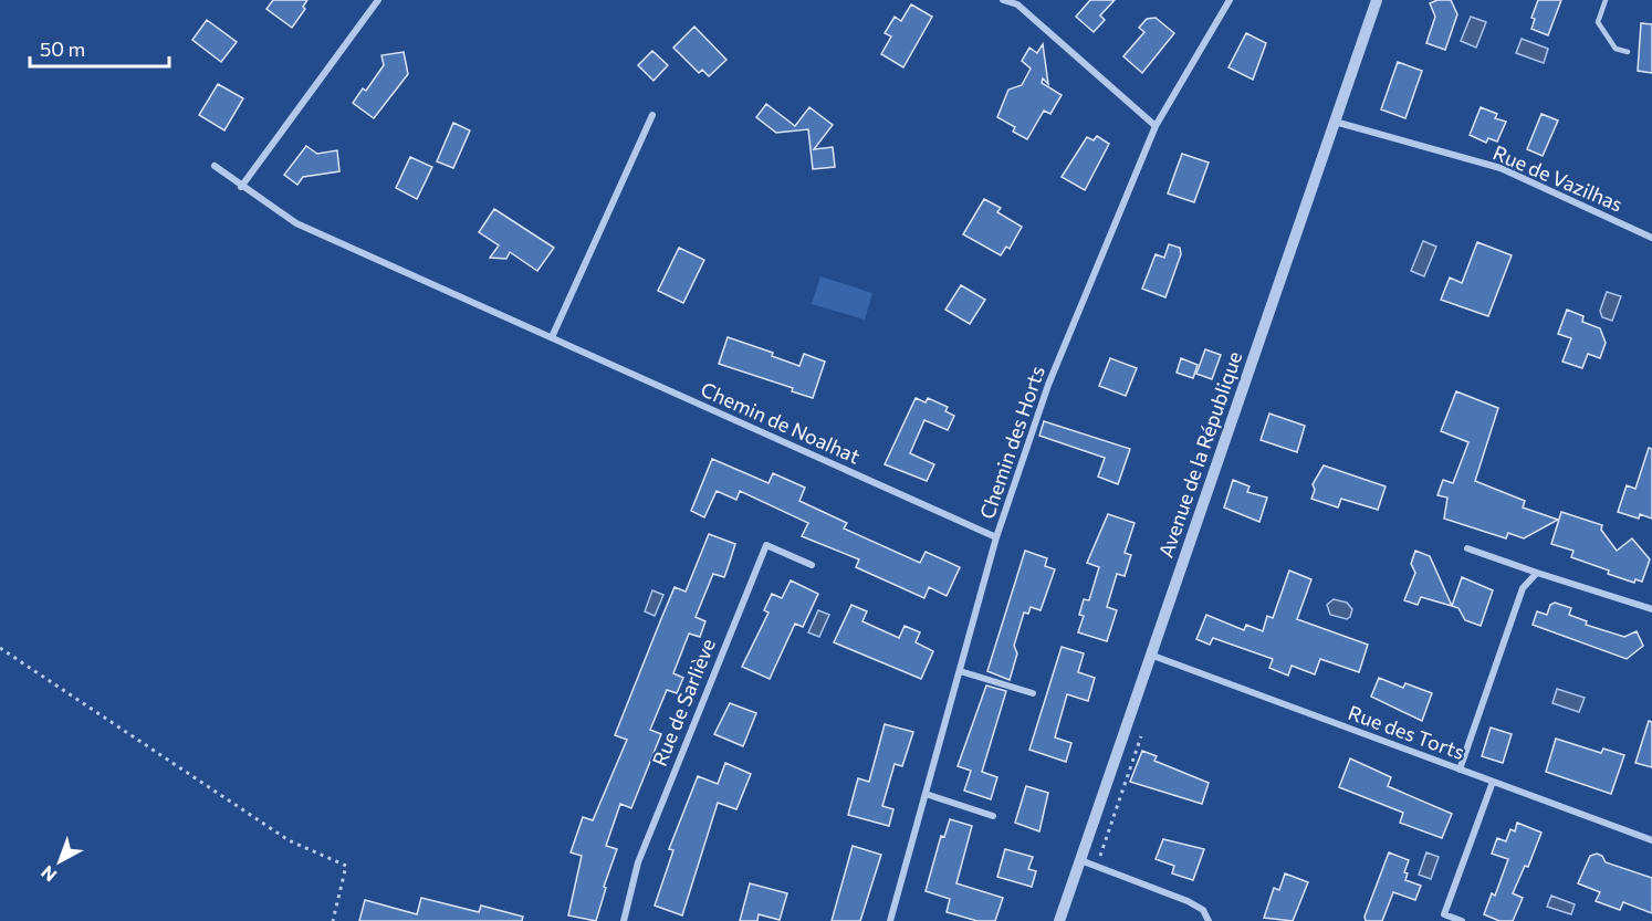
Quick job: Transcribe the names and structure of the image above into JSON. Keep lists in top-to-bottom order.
{
  "streets": {
    "street": [
      "Rue de Vazilhas",
      "Chemin de Noalhat",
      "Chemin des Horts",
      "Avenue de la République",
      "Rue de Sarliève",
      "Rue des Torts"
    ]
  },
  "crossings": [
    ["Rue de Vazilhas", "Avenue de la République"],
    ["Chemin de Noalhat", "Chemin des Horts"],
    ["Avenue de la République", "Rue des Torts"]
  ],
  "scale_bar": "50 m",
  "north": "bottom left"
}
